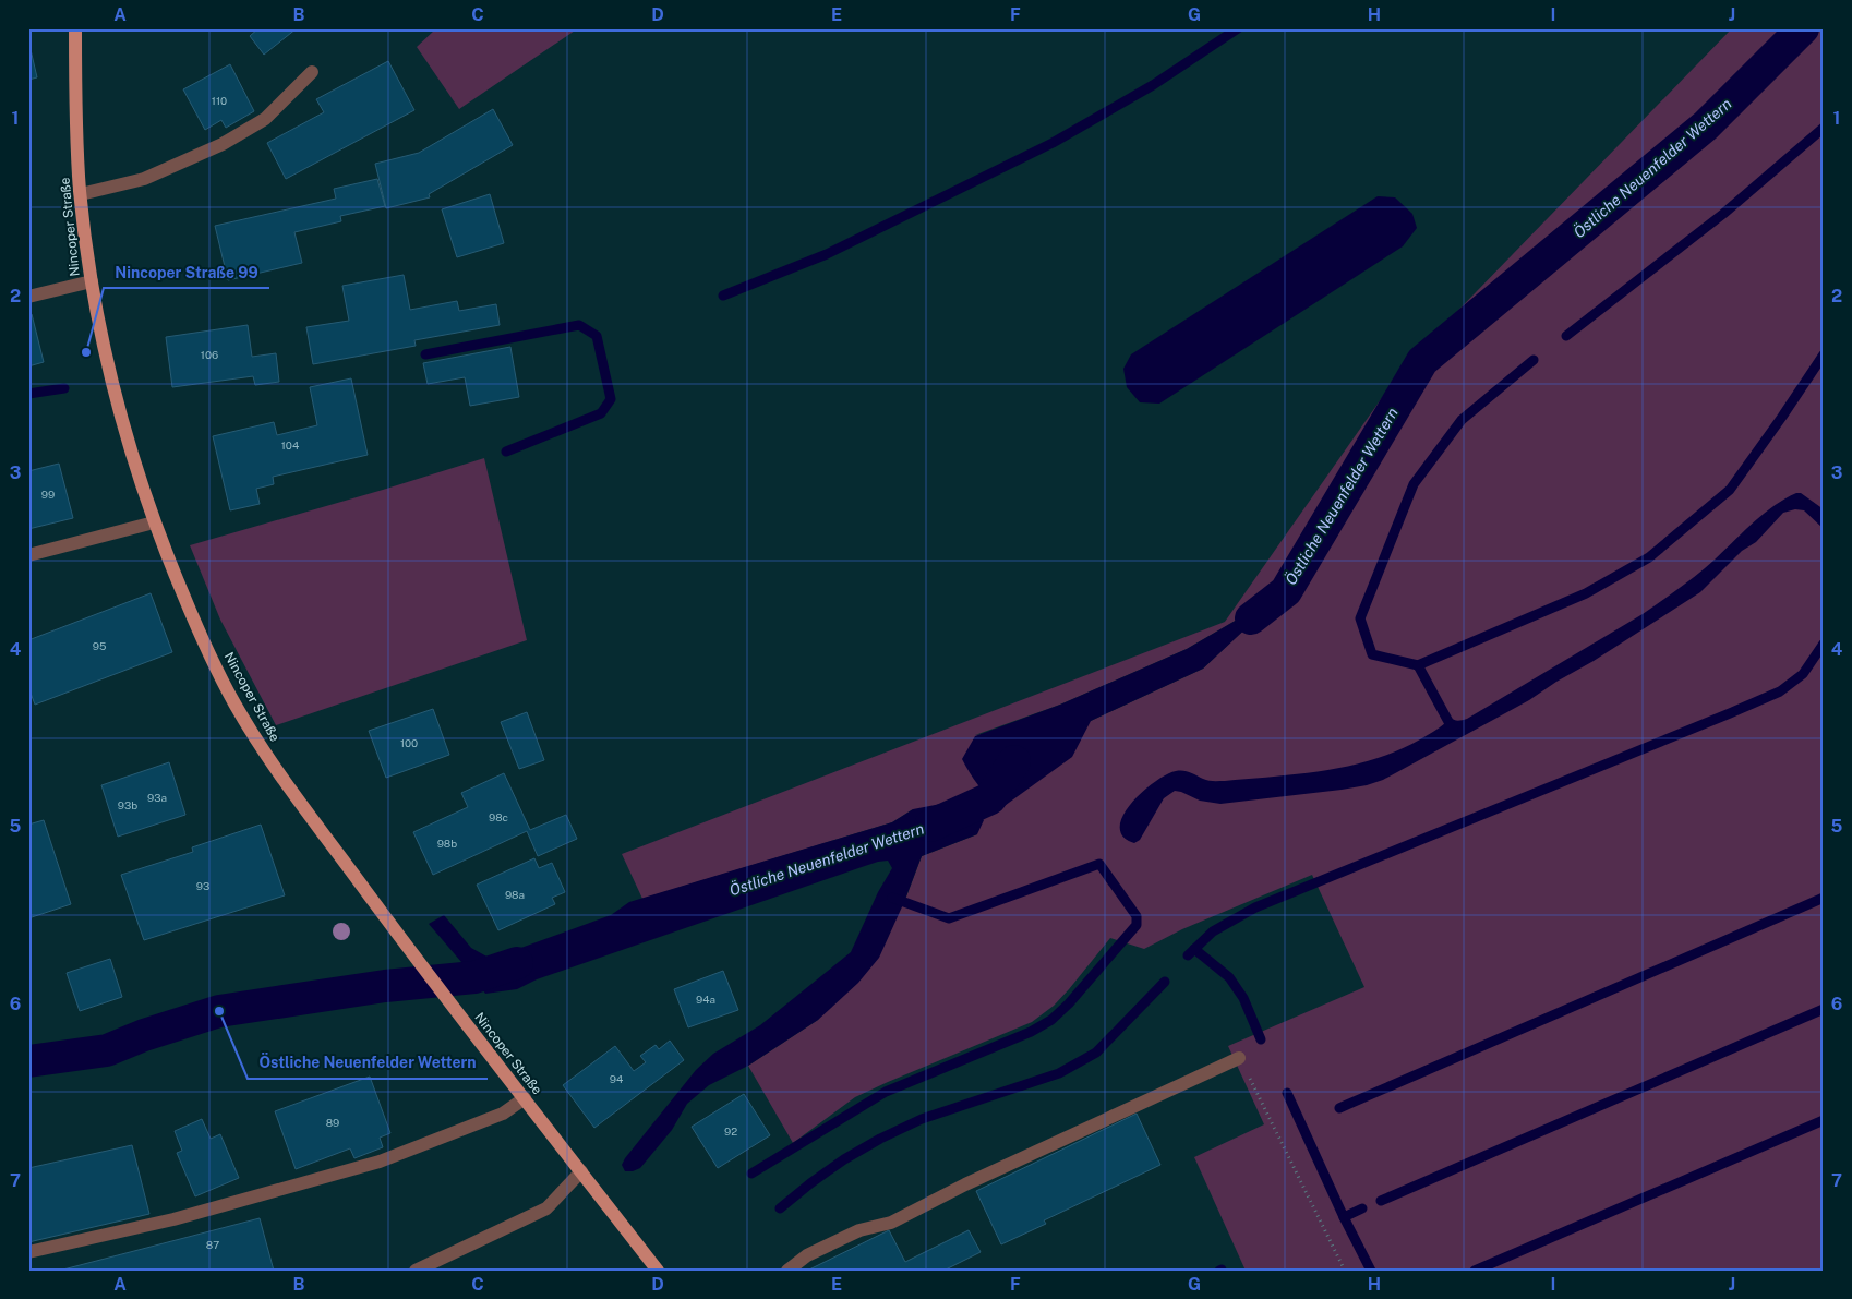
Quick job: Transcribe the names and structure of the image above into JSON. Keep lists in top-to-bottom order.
{
  "streets": {
    "main road": ["Nincoper Straße"]
  },
  "water": ["Östliche Neuenfelder Wettern"],
  "places": ["Nincoper Straße 99", "Östliche Neuenfelder Wettern"],
  "house_numbers": [
    "110",
    "106",
    "104",
    "99",
    "95",
    "100",
    "93a",
    "93b",
    "98c",
    "98b",
    "93",
    "98a",
    "94a",
    "94",
    "89",
    "92",
    "87"
  ],
  "grid": {
    "columns": [
      "A",
      "B",
      "C",
      "D",
      "E",
      "F",
      "G",
      "H",
      "I",
      "J"
    ],
    "rows": [
      "1",
      "2",
      "3",
      "4",
      "5",
      "6",
      "7"
    ]
  }
}
